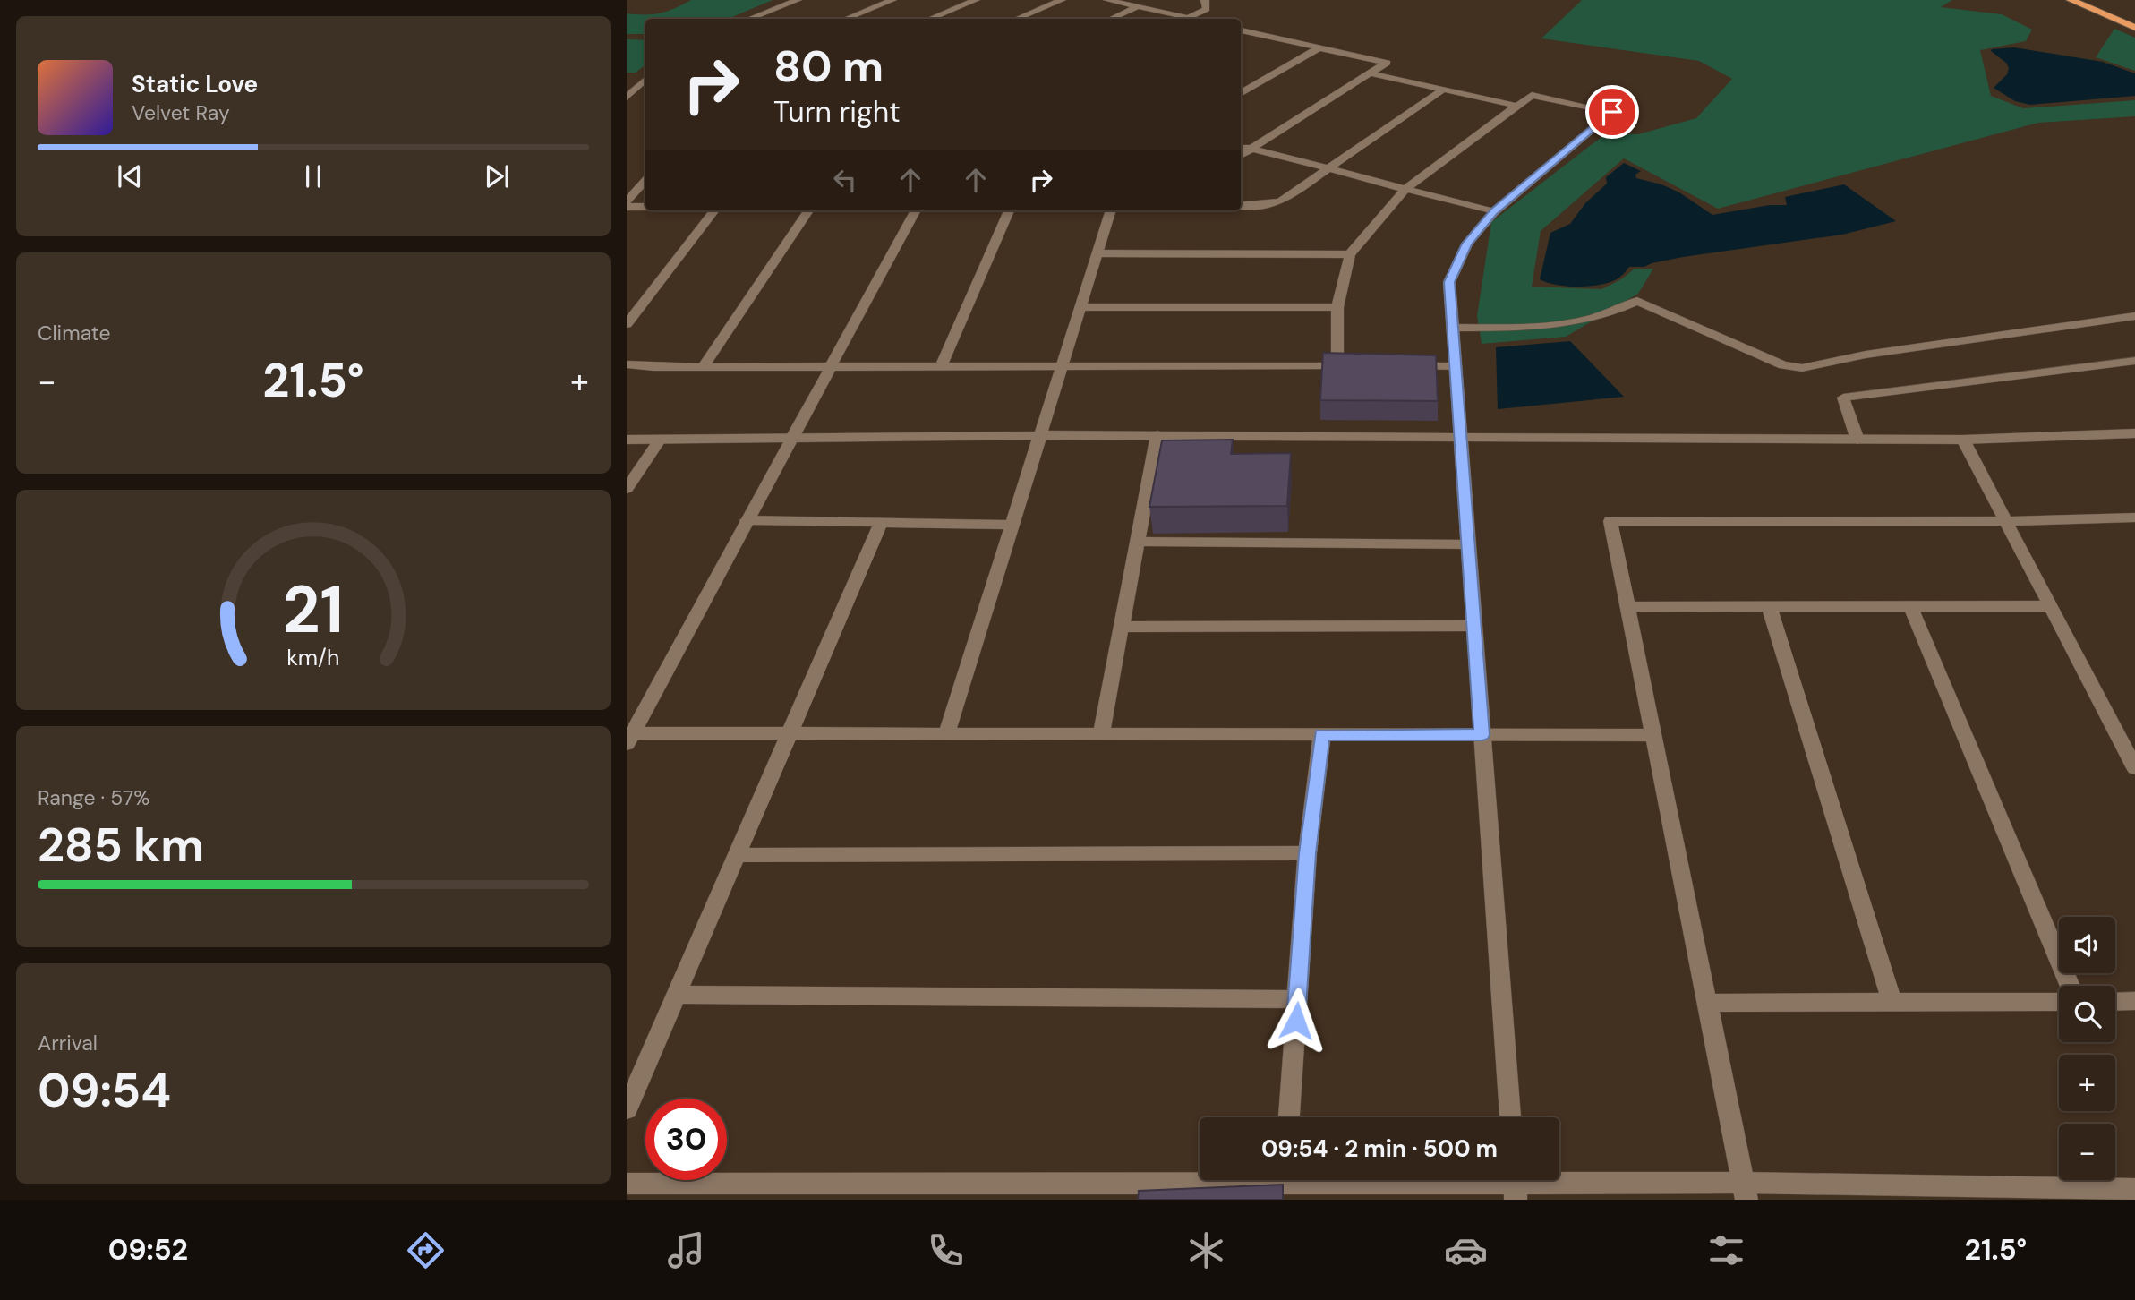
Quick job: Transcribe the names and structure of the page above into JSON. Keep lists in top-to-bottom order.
{
  "page": {
    "turn": ["80 m", "Turn right"],
    "song": ["Static Love", "Velvet Ray"],
    "tile": [
      "Climate",
      ["Range · 57%", "285 km"],
      ["Arrival", "09:54"]
    ],
    "heat": ["−", "21.5°", "+"],
    "map_buttons": ["+", "−"],
    "limit": "30",
    "trip": "09:54 · 2 min · 500 m",
    "tabs": ["09:52", "21.5°"],
    "gauge": ["21", "km/h"]
  }
}
